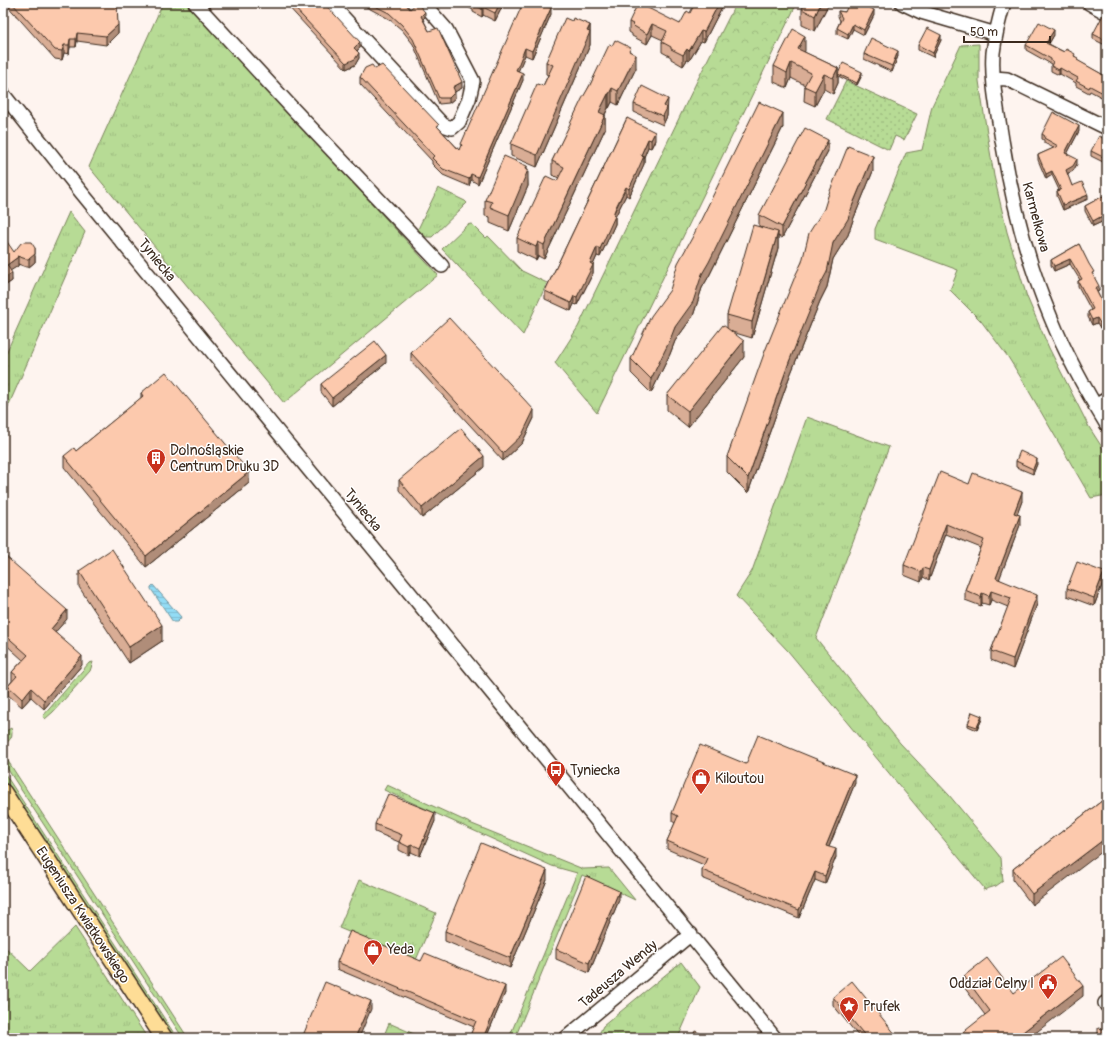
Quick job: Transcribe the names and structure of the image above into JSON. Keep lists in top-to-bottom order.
{
  "streets": {
    "main road": ["Eugeniusza Kwiatkowskiego"],
    "street": ["Karmelkowa", "Tyniecka", "Tadeusza Wendy"]
  },
  "crossings": [
    ["Tyniecka", "Tadeusza Wendy"]
  ],
  "places": {
    "building": ["Dolnośląskie Centrum Druku 3D"],
    "bus stop": ["Tyniecka"],
    "shop": ["Kiloutou", "Yeda"],
    "public building": ["Oddział Celny I"],
    "place": ["Prufek"]
  },
  "scale_bar": "50 m"
}
